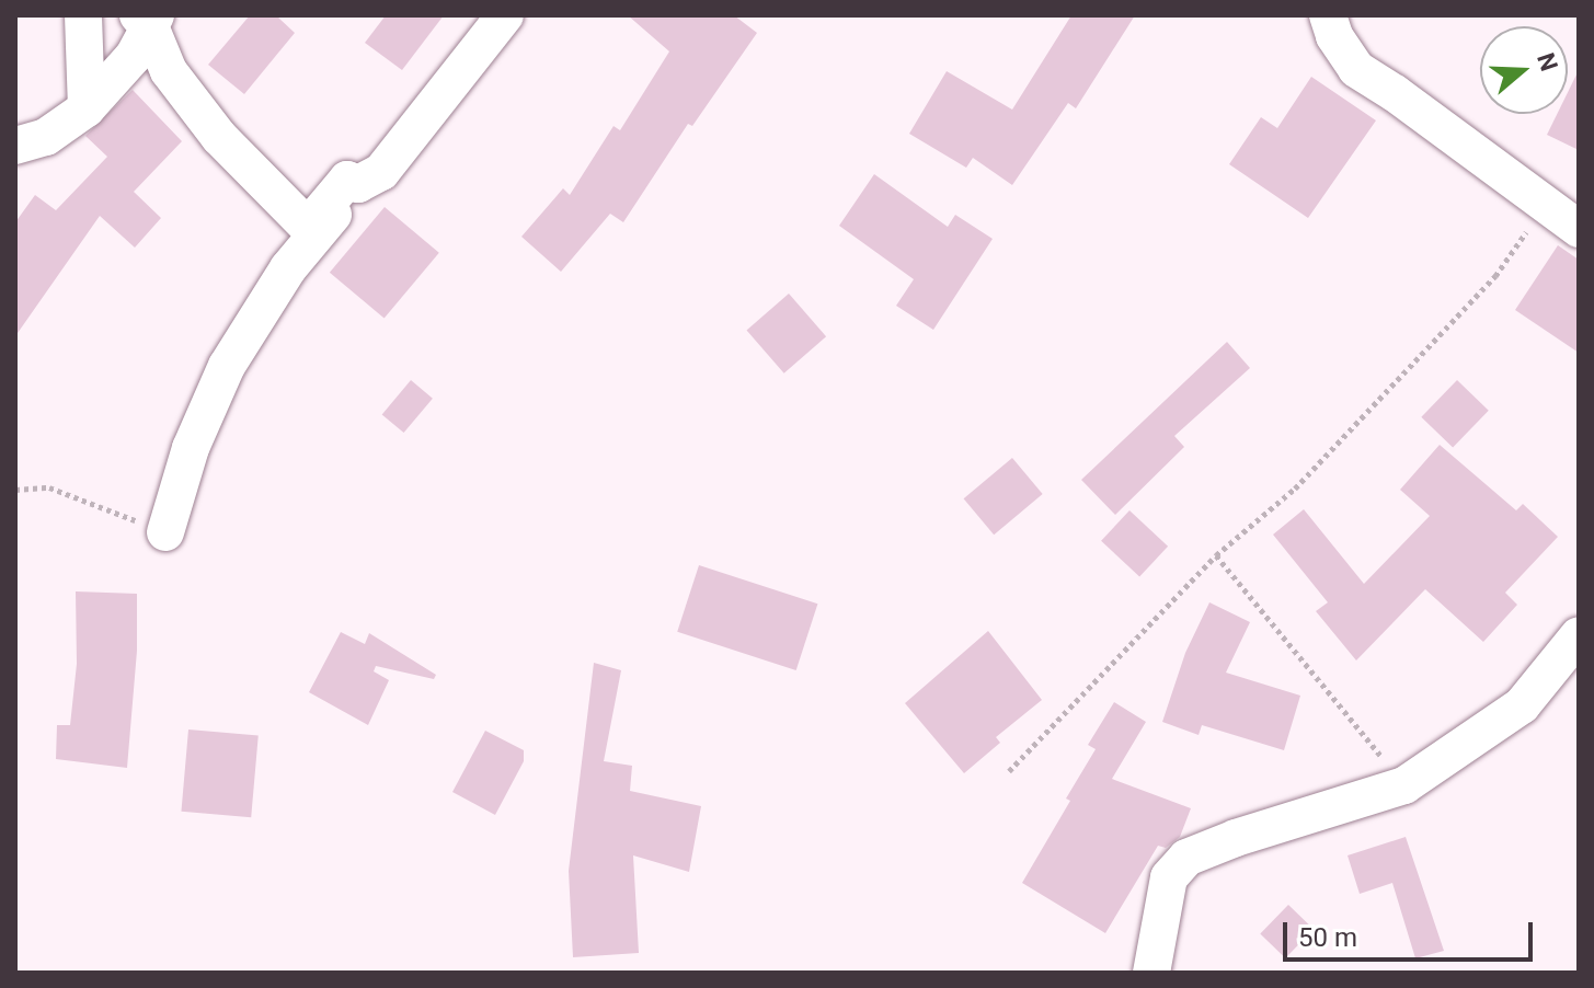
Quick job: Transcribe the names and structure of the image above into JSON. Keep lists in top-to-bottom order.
{
  "scale_bar": "50 m",
  "north": "right"
}
